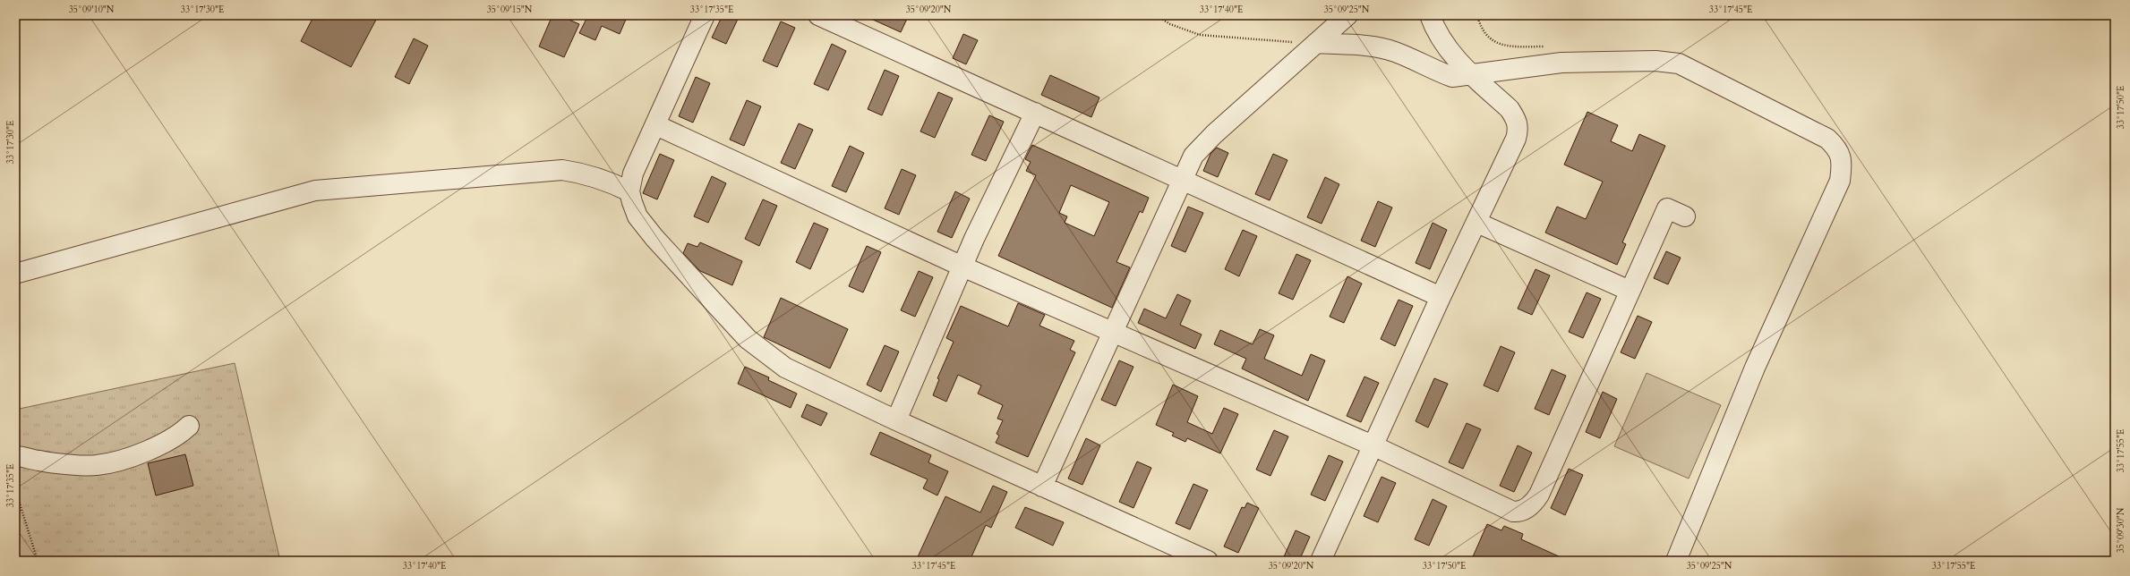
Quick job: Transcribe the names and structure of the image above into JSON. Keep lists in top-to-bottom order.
{
  "coordinates": [
    "35°09'10\"N",
    "33°17'30\"E",
    "35°09'15\"N",
    "33°17'35\"E",
    "35°09'20\"N",
    "33°17'40\"E",
    "35°09'25\"N",
    "33°17'45\"E",
    "33°17'50\"E",
    "33°17'55\"E",
    "35°09'30\"N"
  ]
}
